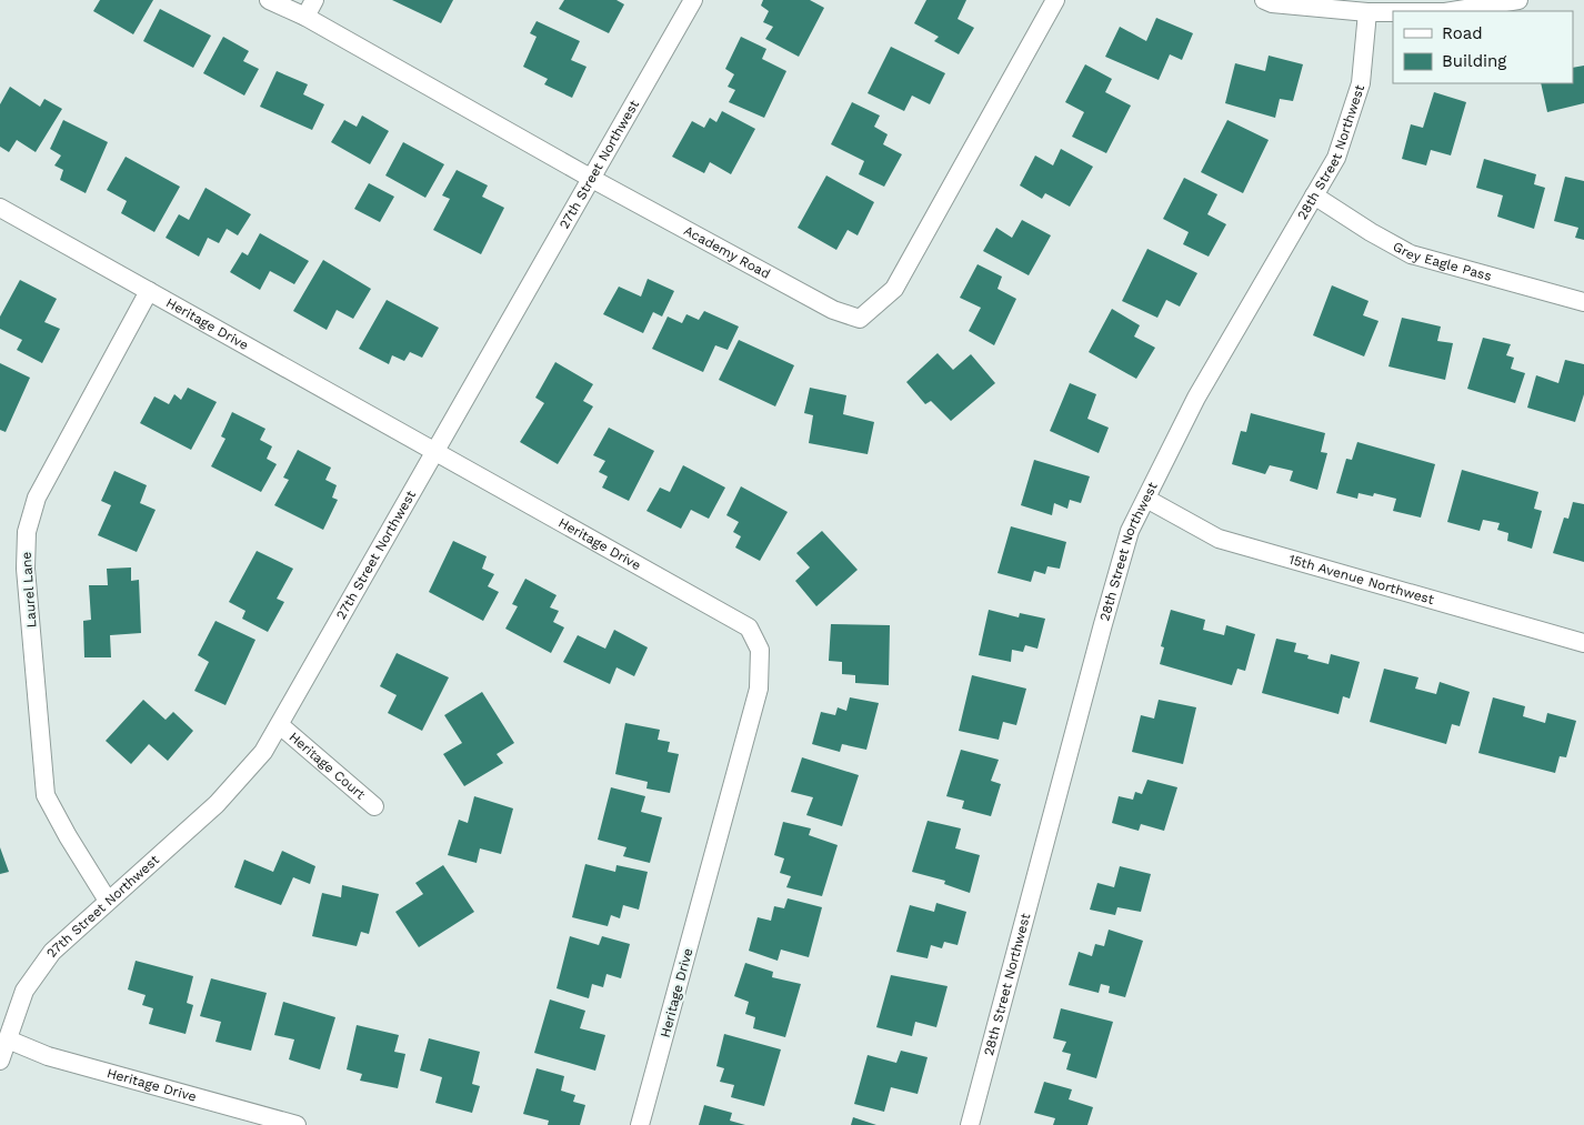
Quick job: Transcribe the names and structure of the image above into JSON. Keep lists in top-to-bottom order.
{
  "streets": {
    "street": [
      "28th Street Northwest",
      "27th Street Northwest",
      "Academy Road",
      "Grey Eagle Pass",
      "Heritage Drive",
      "15th Avenue Northwest",
      "Laurel Lane",
      "Heritage Court"
    ]
  },
  "crossings": [
    ["28th Street Northwest", "Grey Eagle Pass"],
    ["28th Street Northwest", "15th Avenue Northwest"],
    ["27th Street Northwest", "Academy Road"],
    ["27th Street Northwest", "Heritage Drive"],
    ["27th Street Northwest", "Laurel Lane"],
    ["27th Street Northwest", "Heritage Court"],
    ["Heritage Drive", "Laurel Lane"]
  ],
  "legend": ["Road", "Building"]
}
